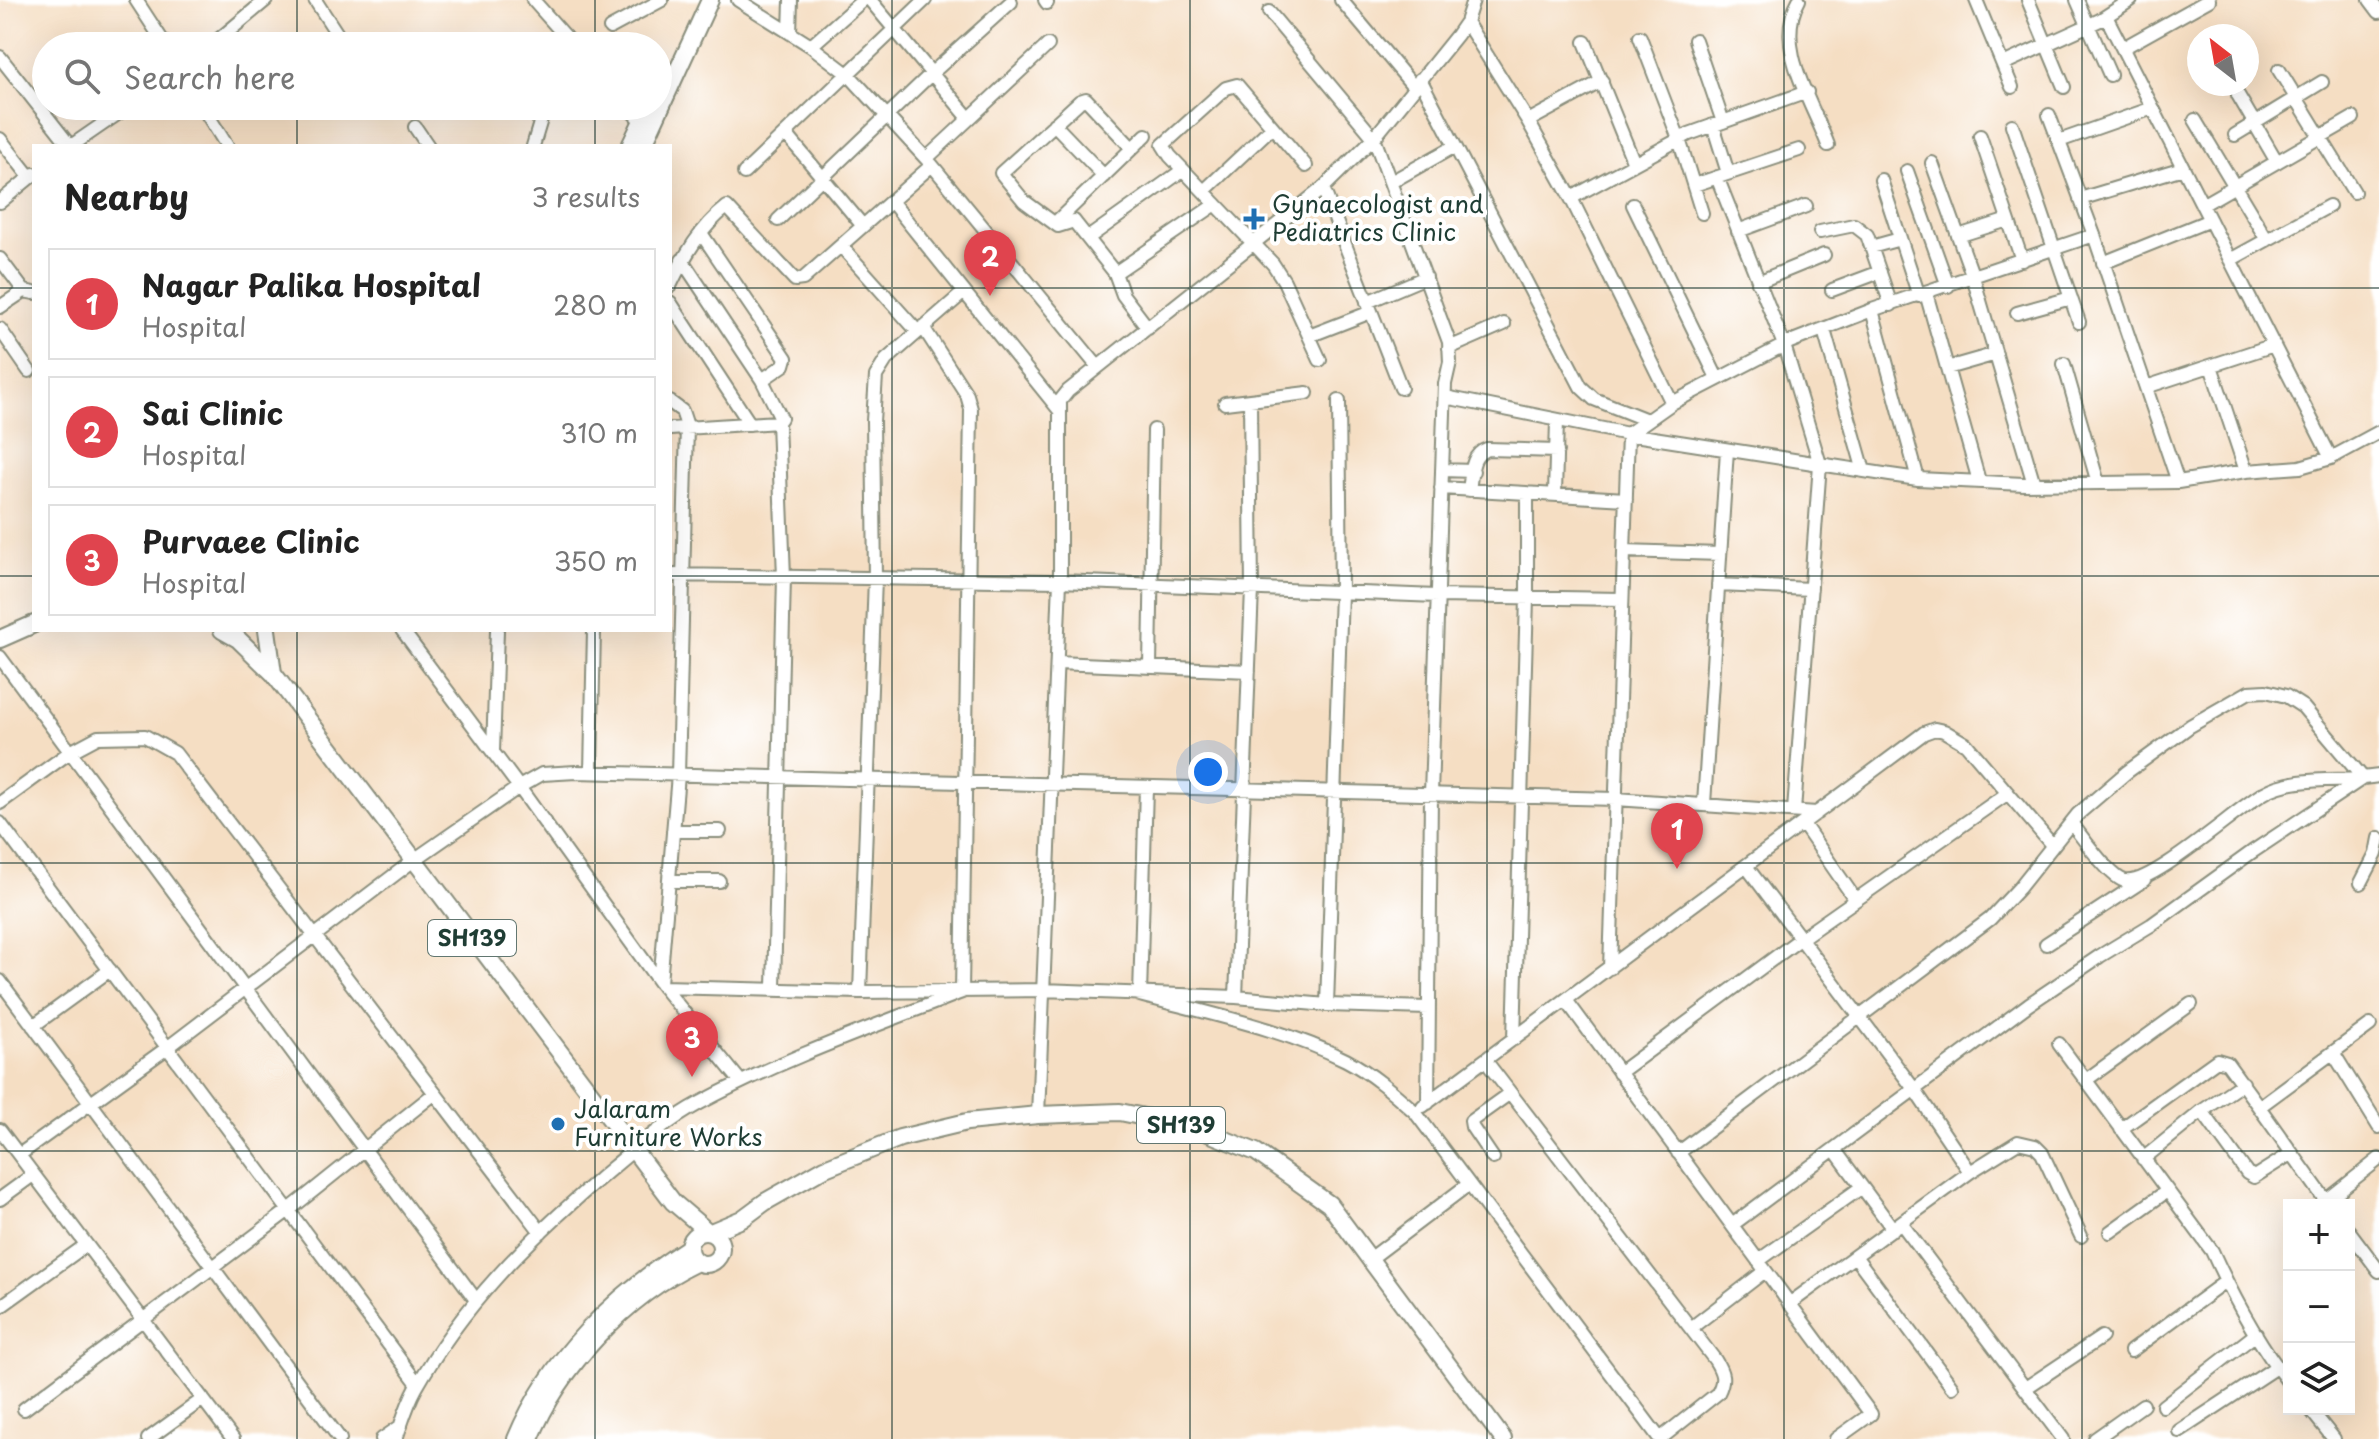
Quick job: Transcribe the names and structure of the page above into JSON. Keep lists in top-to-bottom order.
{
  "streets": {
    "main road": ["SH139"]
  },
  "places": {
    "health": ["Gynaecologist and Pediatrics Clinic"],
    "other": ["Jalaram Furniture Works"]
  },
  "north": "top left",
  "page": {
    "search": "Search here",
    "heading": ["Nearby", "3 results"],
    "pins": ["2", "1", "3"],
    "list": [
      {
        "mark": "1",
        "name": "Nagar Palika Hospital",
        "note": "Hospital",
        "value": "280 m"
      },
      {
        "mark": "2",
        "name": "Sai Clinic",
        "note": "Hospital",
        "value": "310 m"
      },
      {
        "mark": "3",
        "name": "Purvaee Clinic",
        "note": "Hospital",
        "value": "350 m"
      }
    ],
    "map_buttons": ["+", "−"]
  }
}
